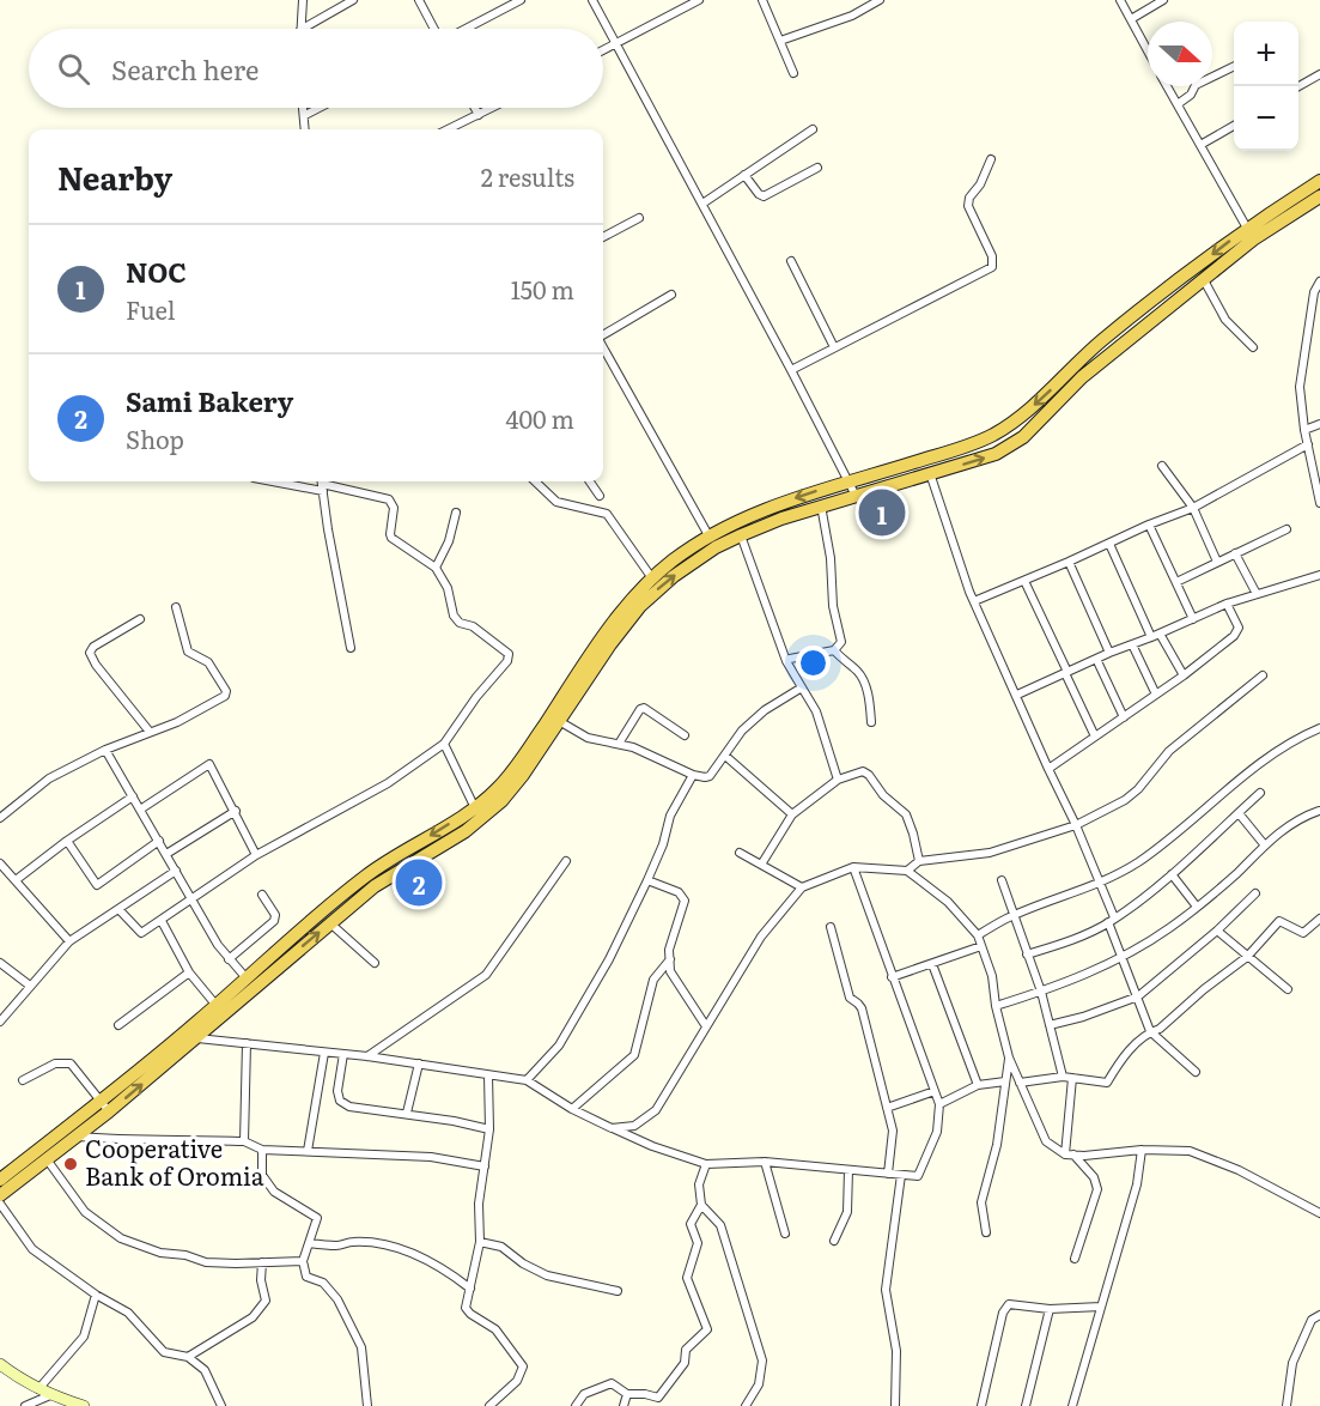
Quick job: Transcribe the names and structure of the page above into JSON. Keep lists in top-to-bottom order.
{
  "places": ["Cooperative Bank of Oromia"],
  "north": "right",
  "page": {
    "map_buttons": ["+", "−"],
    "search": "Search here",
    "heading": ["Nearby", "2 results"],
    "list": [
      {
        "mark": "1",
        "name": "NOC",
        "note": "Fuel",
        "value": "150 m"
      },
      {
        "mark": "2",
        "name": "Sami Bakery",
        "note": "Shop",
        "value": "400 m"
      }
    ],
    "pins": ["1", "2"]
  }
}
